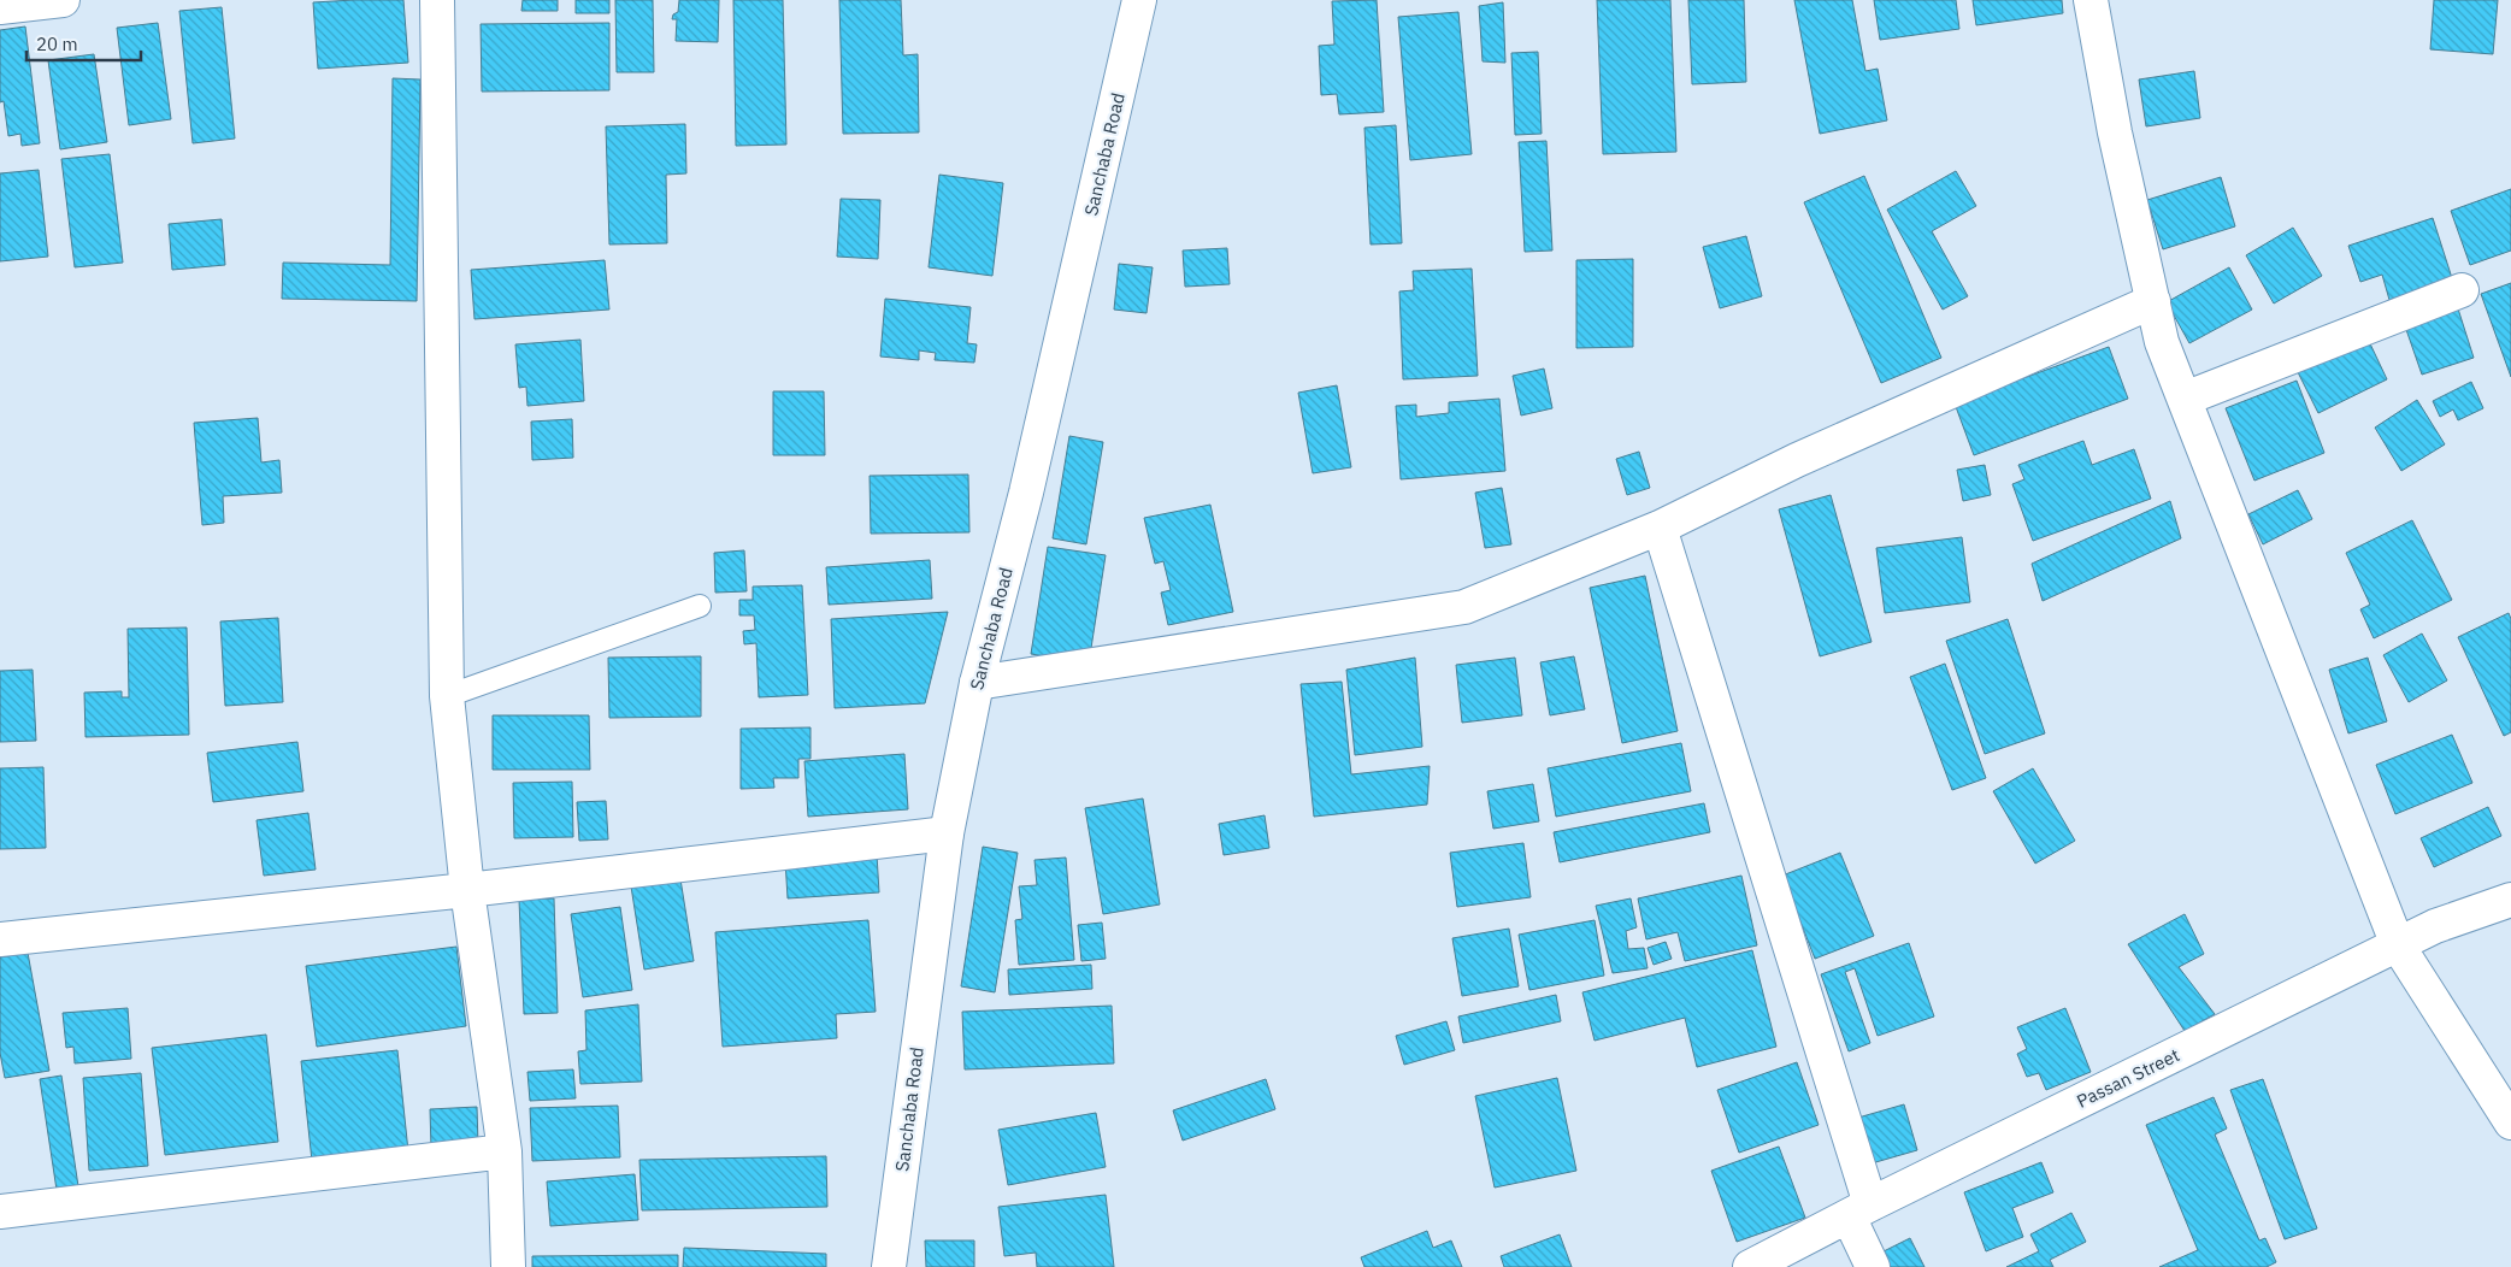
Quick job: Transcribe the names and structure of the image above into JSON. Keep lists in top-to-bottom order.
{
  "streets": {
    "street": ["Sanchaba Road", "Passan Street"]
  },
  "scale_bar": "20 m"
}
